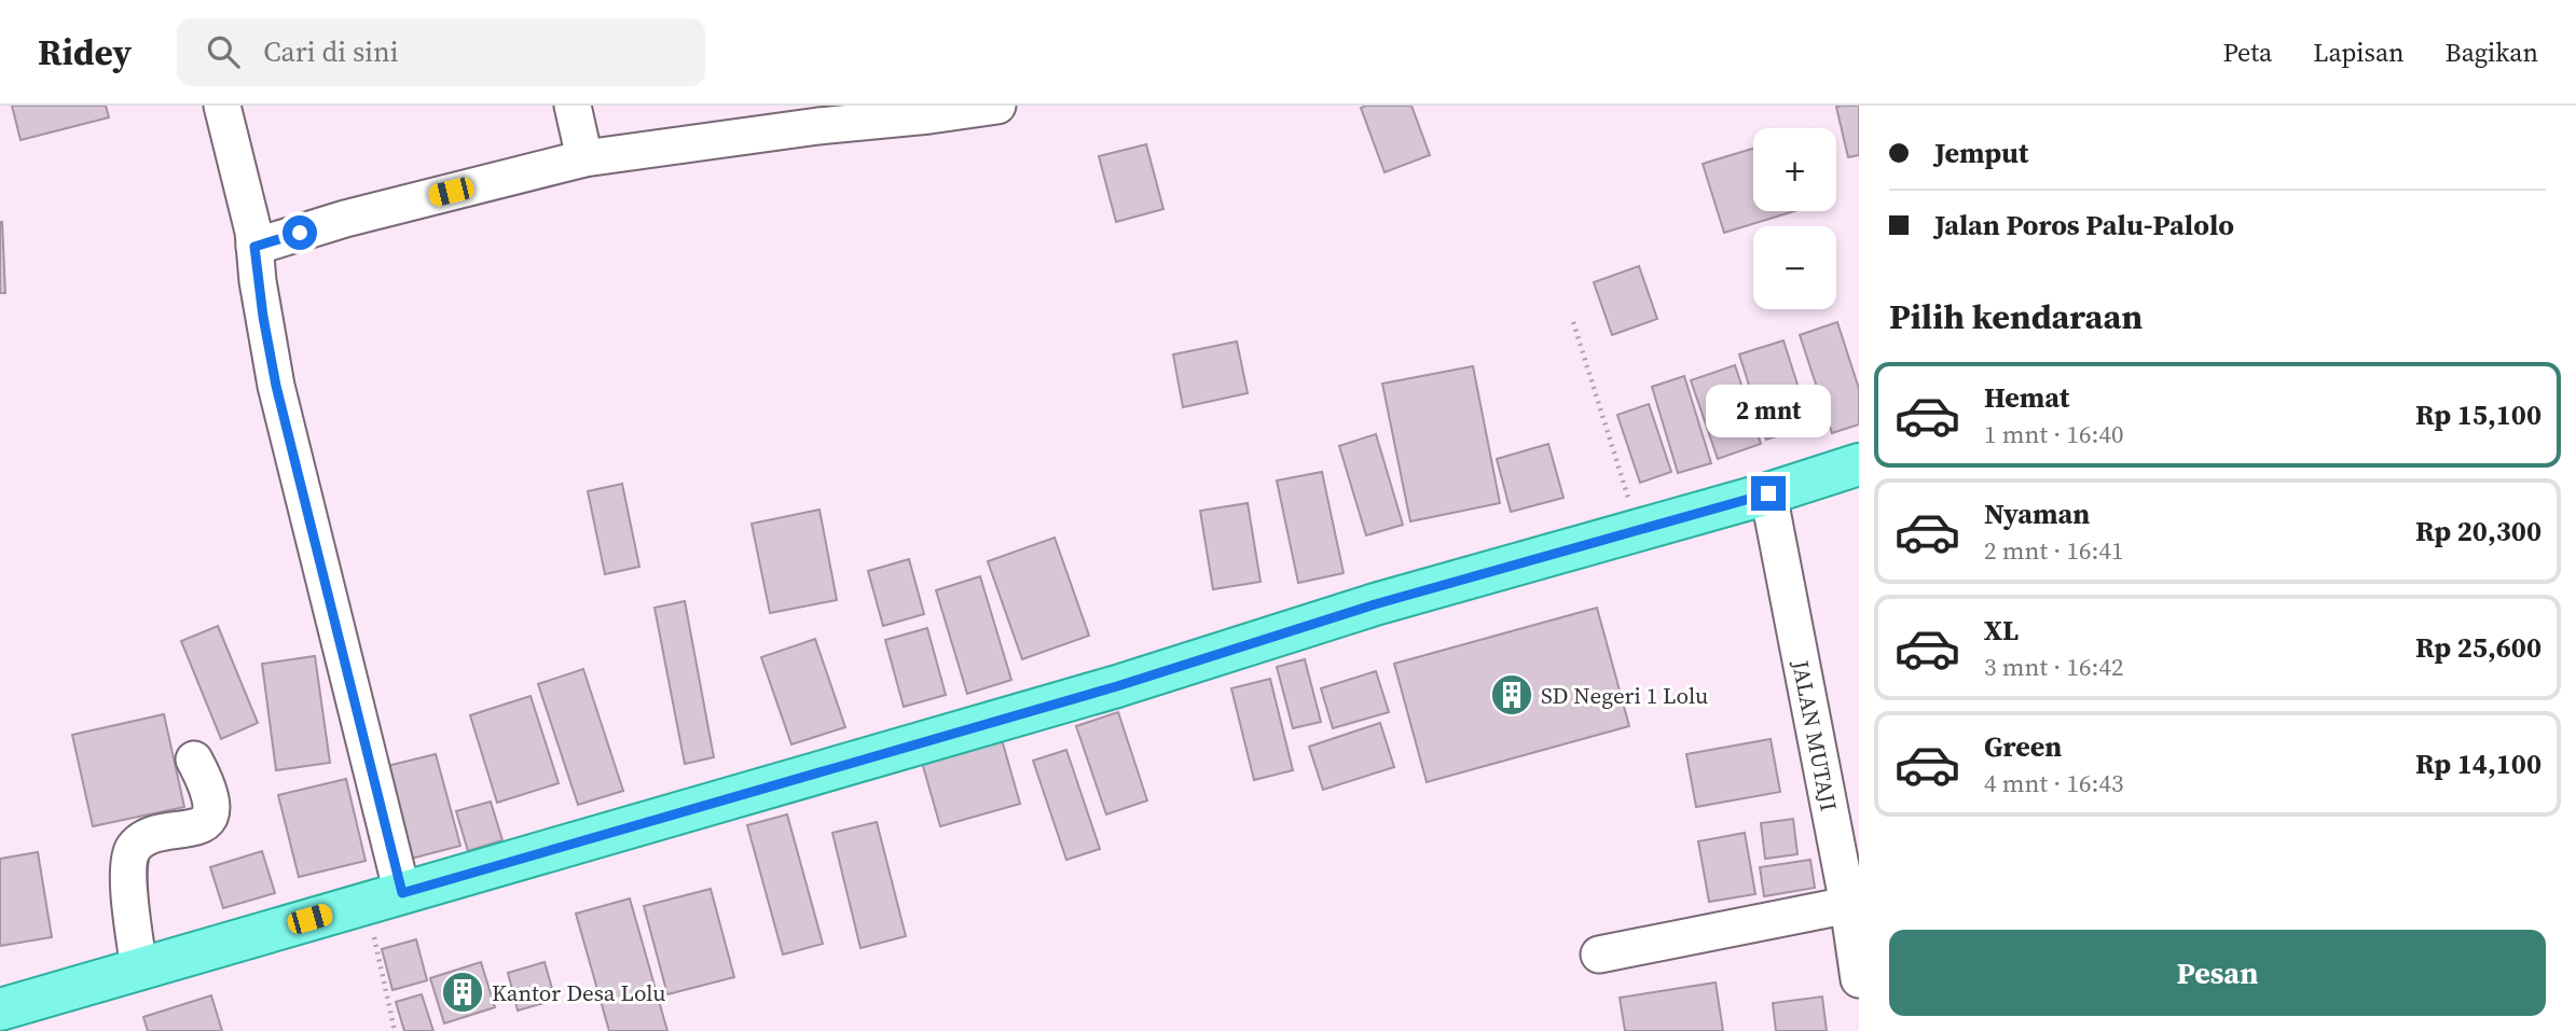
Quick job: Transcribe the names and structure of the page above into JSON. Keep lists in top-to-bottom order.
{
  "streets": {
    "street": ["JALAN MUTAJI"]
  },
  "places": {
    "building": ["SD Negeri 1 Lolu", "Kantor Desa Lolu"]
  },
  "page": {
    "header": "Ridey",
    "search": "Cari di sini",
    "nav": ["Peta", "Lapisan", "Bagikan"],
    "banner": ["Jemput", "Jalan Poros Palu-Palolo"],
    "map_buttons": ["+", "−"],
    "heading": "Pilih kendaraan",
    "list": [
      {
        "name": "Hemat",
        "note": "1 mnt · 16:40",
        "value": "Rp 15,100"
      },
      {
        "name": "Nyaman",
        "note": "2 mnt · 16:41",
        "value": "Rp 20,300"
      },
      {
        "name": "XL",
        "note": "3 mnt · 16:42",
        "value": "Rp 25,600"
      },
      {
        "name": "Green",
        "note": "4 mnt · 16:43",
        "value": "Rp 14,100"
      }
    ],
    "bubble": "2 mnt",
    "buttons": "Pesan"
  }
}
